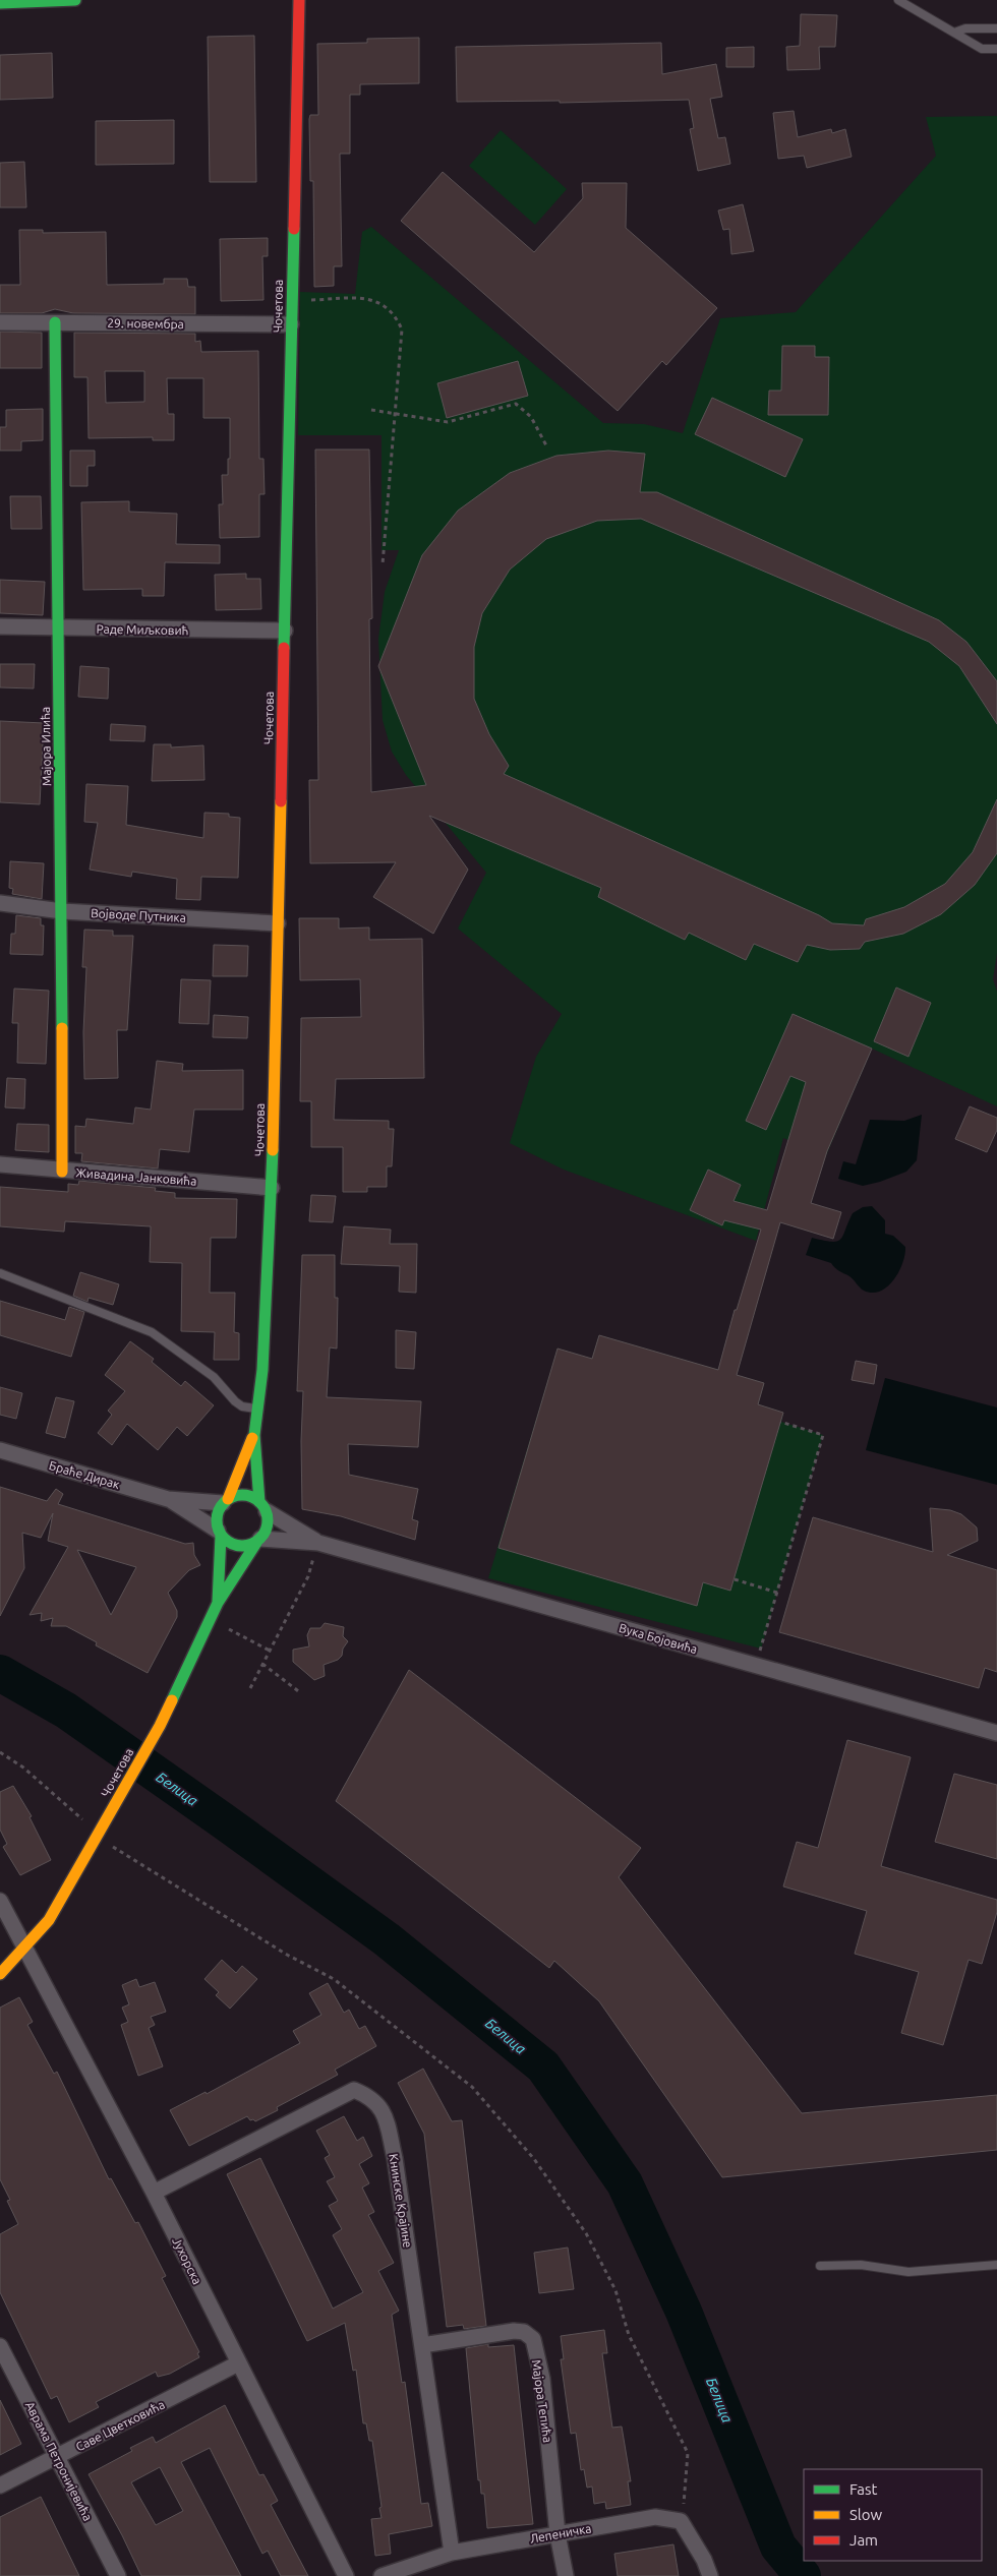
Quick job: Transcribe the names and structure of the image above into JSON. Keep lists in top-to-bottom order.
{
  "streets": {
    "street": [
      "Чочетова",
      "29. новембра",
      "Раде Миљковић",
      "Мајора Илића",
      "Војводе Путника",
      "Живадина Јанковића",
      "Браће Дирак",
      "Вука Бојовића",
      "Книнске Крајине",
      "Јухорска",
      "Мајора Тепића",
      "Саве Цветковића",
      "Аврама Петронијевића",
      "Лепеничка"
    ]
  },
  "crossings": [
    ["Чочетова", "29. новембра"],
    ["Чочетова", "Раде Миљковић"],
    ["Чочетова", "Војводе Путника"],
    ["Чочетова", "Живадина Јанковића"],
    ["Чочетова", "Браће Дирак"],
    ["Чочетова", "Вука Бојовића"],
    ["Чочетова", "Јухорска"],
    ["29. новембра", "Мајора Илића"],
    ["Раде Миљковић", "Мајора Илића"],
    ["Мајора Илића", "Војводе Путника"],
    ["Мајора Илића", "Живадина Јанковића"],
    ["Браће Дирак", "Вука Бојовића"],
    ["Книнске Крајине", "Јухорска"],
    ["Книнске Крајине", "Мајора Тепића"],
    ["Книнске Крајине", "Лепеничка"],
    ["Јухорска", "Саве Цветковића"],
    ["Мајора Тепића", "Лепеничка"],
    ["Саве Цветковића", "Аврама Петронијевића"]
  ],
  "water": ["Белица"],
  "legend": ["Fast", "Slow", "Jam"]
}
